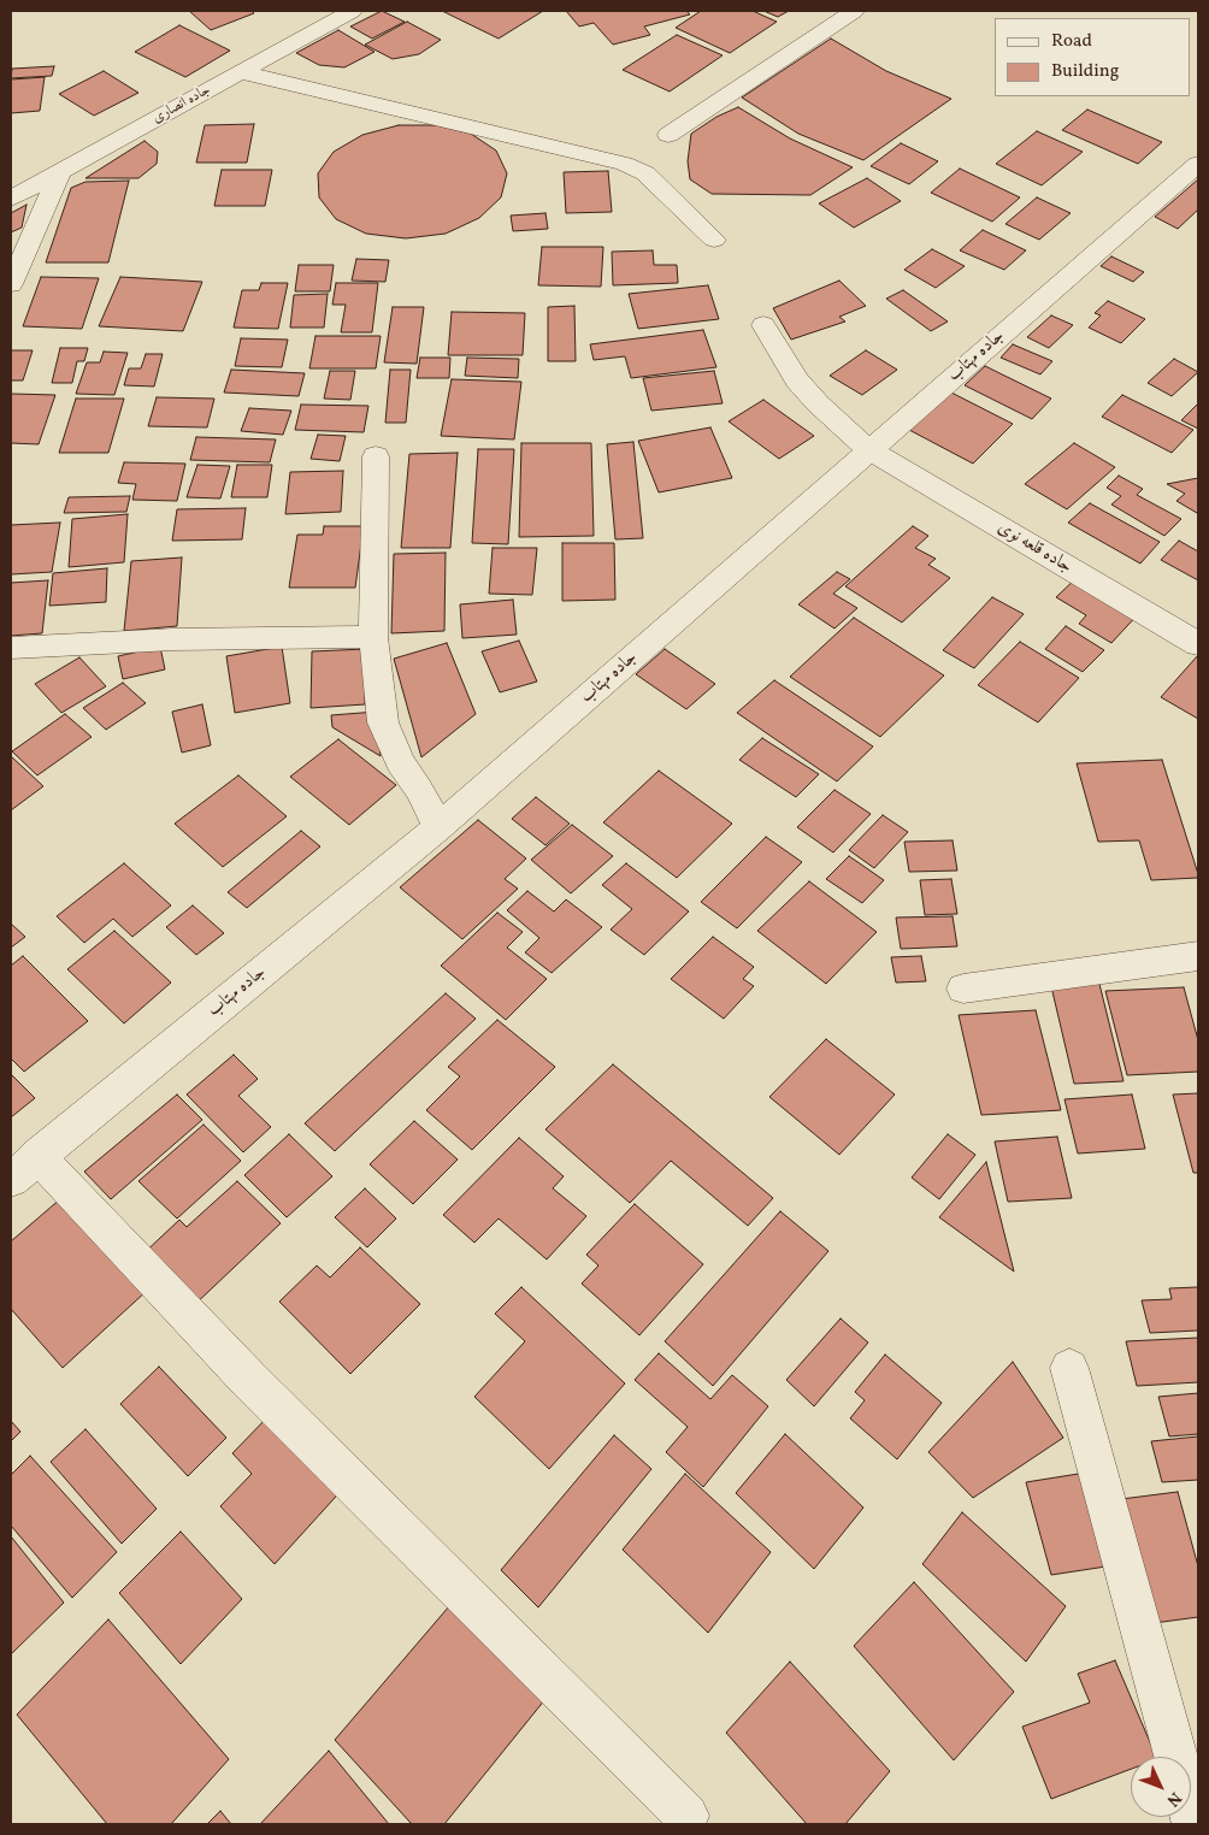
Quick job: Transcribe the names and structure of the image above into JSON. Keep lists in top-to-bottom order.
{
  "streets": {
    "street": ["جاده انصاری", "جاده مهتاب", "جاده قلعه نوی"]
  },
  "crossings": [
    ["جاده مهتاب", "جاده قلعه نوی"]
  ],
  "legend": ["Road", "Building"],
  "north": "bottom right"
}
